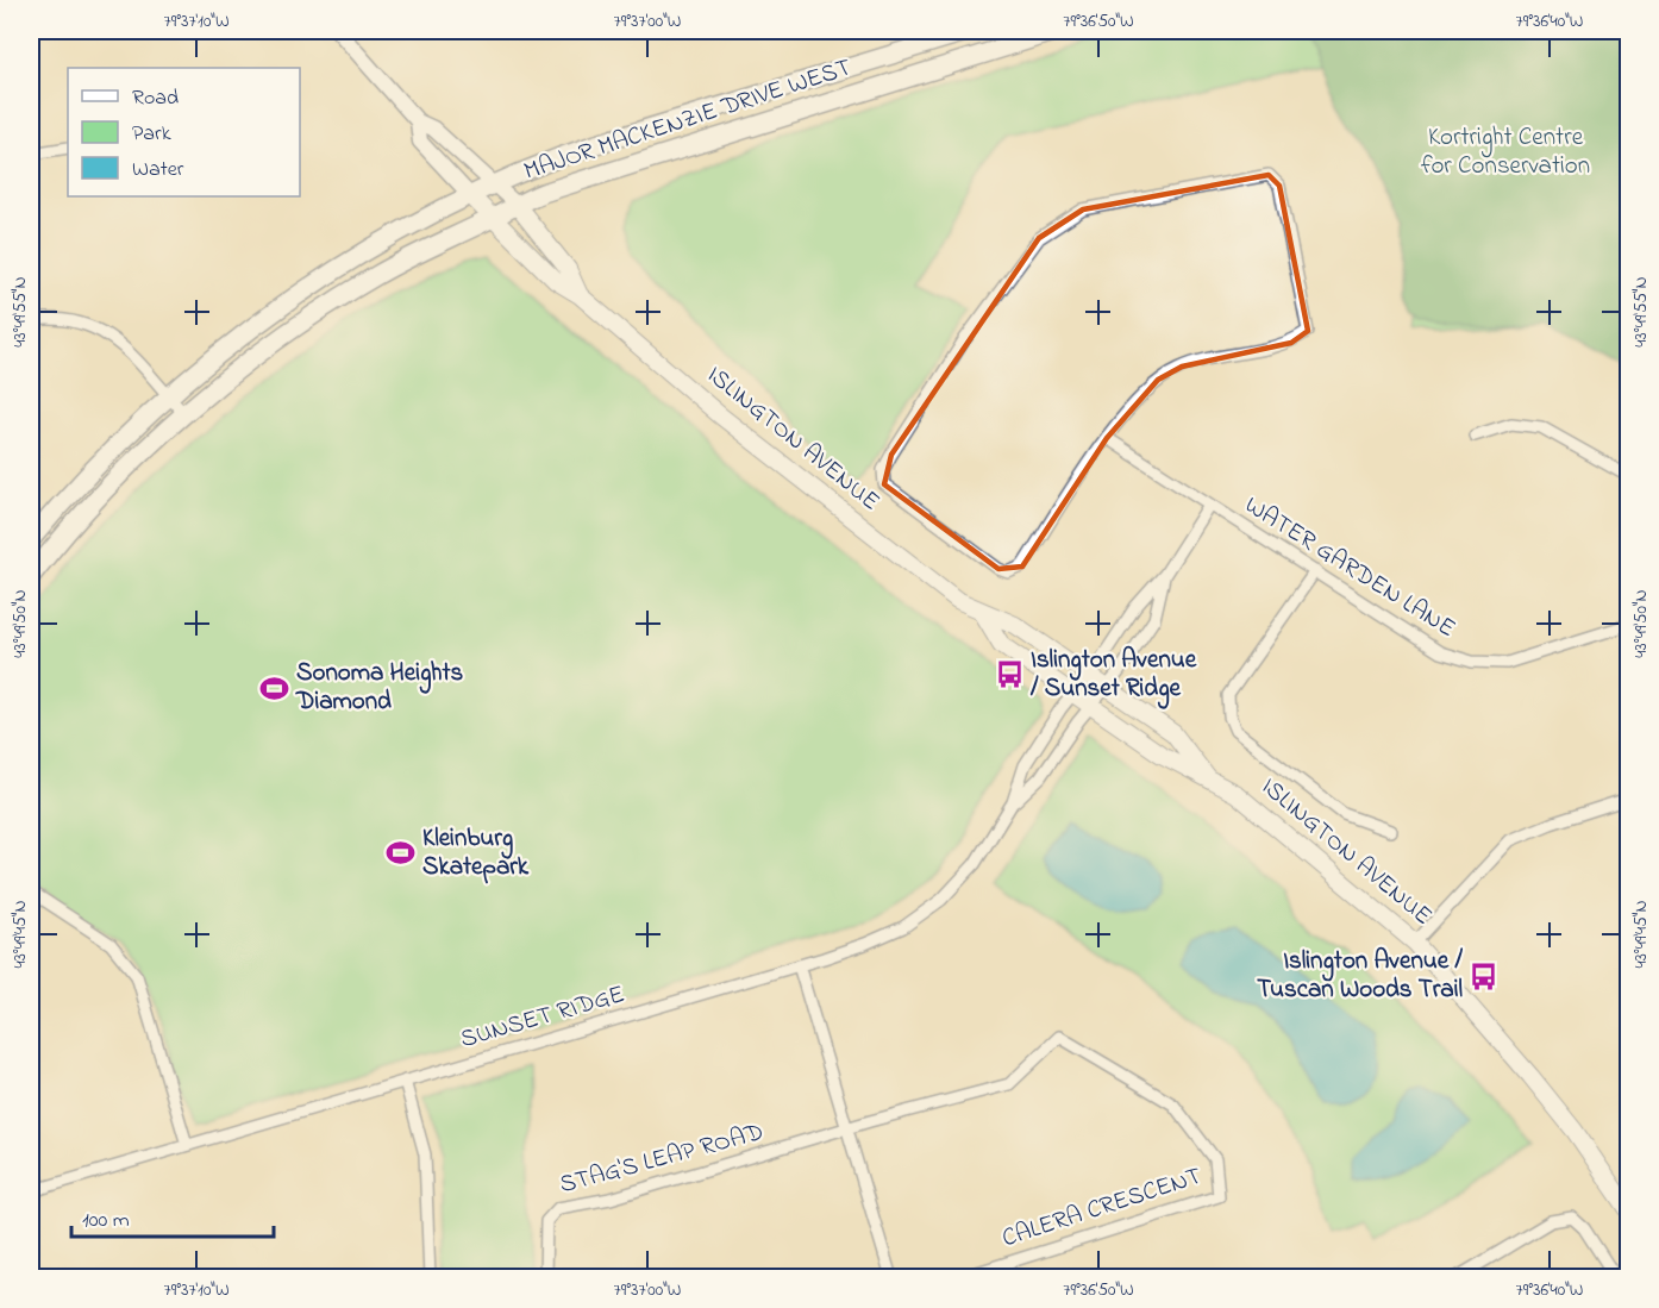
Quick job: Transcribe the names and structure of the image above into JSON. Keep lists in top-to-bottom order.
{
  "streets": {
    "main road": ["MAJOR MACKENZIE DRIVE WEST", "ISLINGTON AVENUE"],
    "street": [
      "WATER GARDEN LANE",
      "SUNSET RIDGE",
      "STAG'S LEAP ROAD",
      "CALERA CRESCENT"
    ]
  },
  "crossings": [
    ["MAJOR MACKENZIE DRIVE WEST", "ISLINGTON AVENUE"],
    ["ISLINGTON AVENUE", "SUNSET RIDGE"],
    ["STAG'S LEAP ROAD", "CALERA CRESCENT"]
  ],
  "parks": ["Kortright Centre for Conservation"],
  "places": {
    "bus stop": ["Islington Avenue / Sunset Ridge", "Islington Avenue / Tuscan Woods Trail"],
    "sports": ["Sonoma Heights Diamond", "Kleinburg Skatepark"]
  },
  "legend": ["Road", "Park", "Water"],
  "scale_bar": "100 m",
  "coordinates": [
    "79°37'10\"W",
    "79°37'00\"W",
    "79°36'50\"W",
    "79°36'40\"W",
    "43°49'55\"N",
    "43°49'50\"N",
    "43°49'45\"N"
  ]
}
